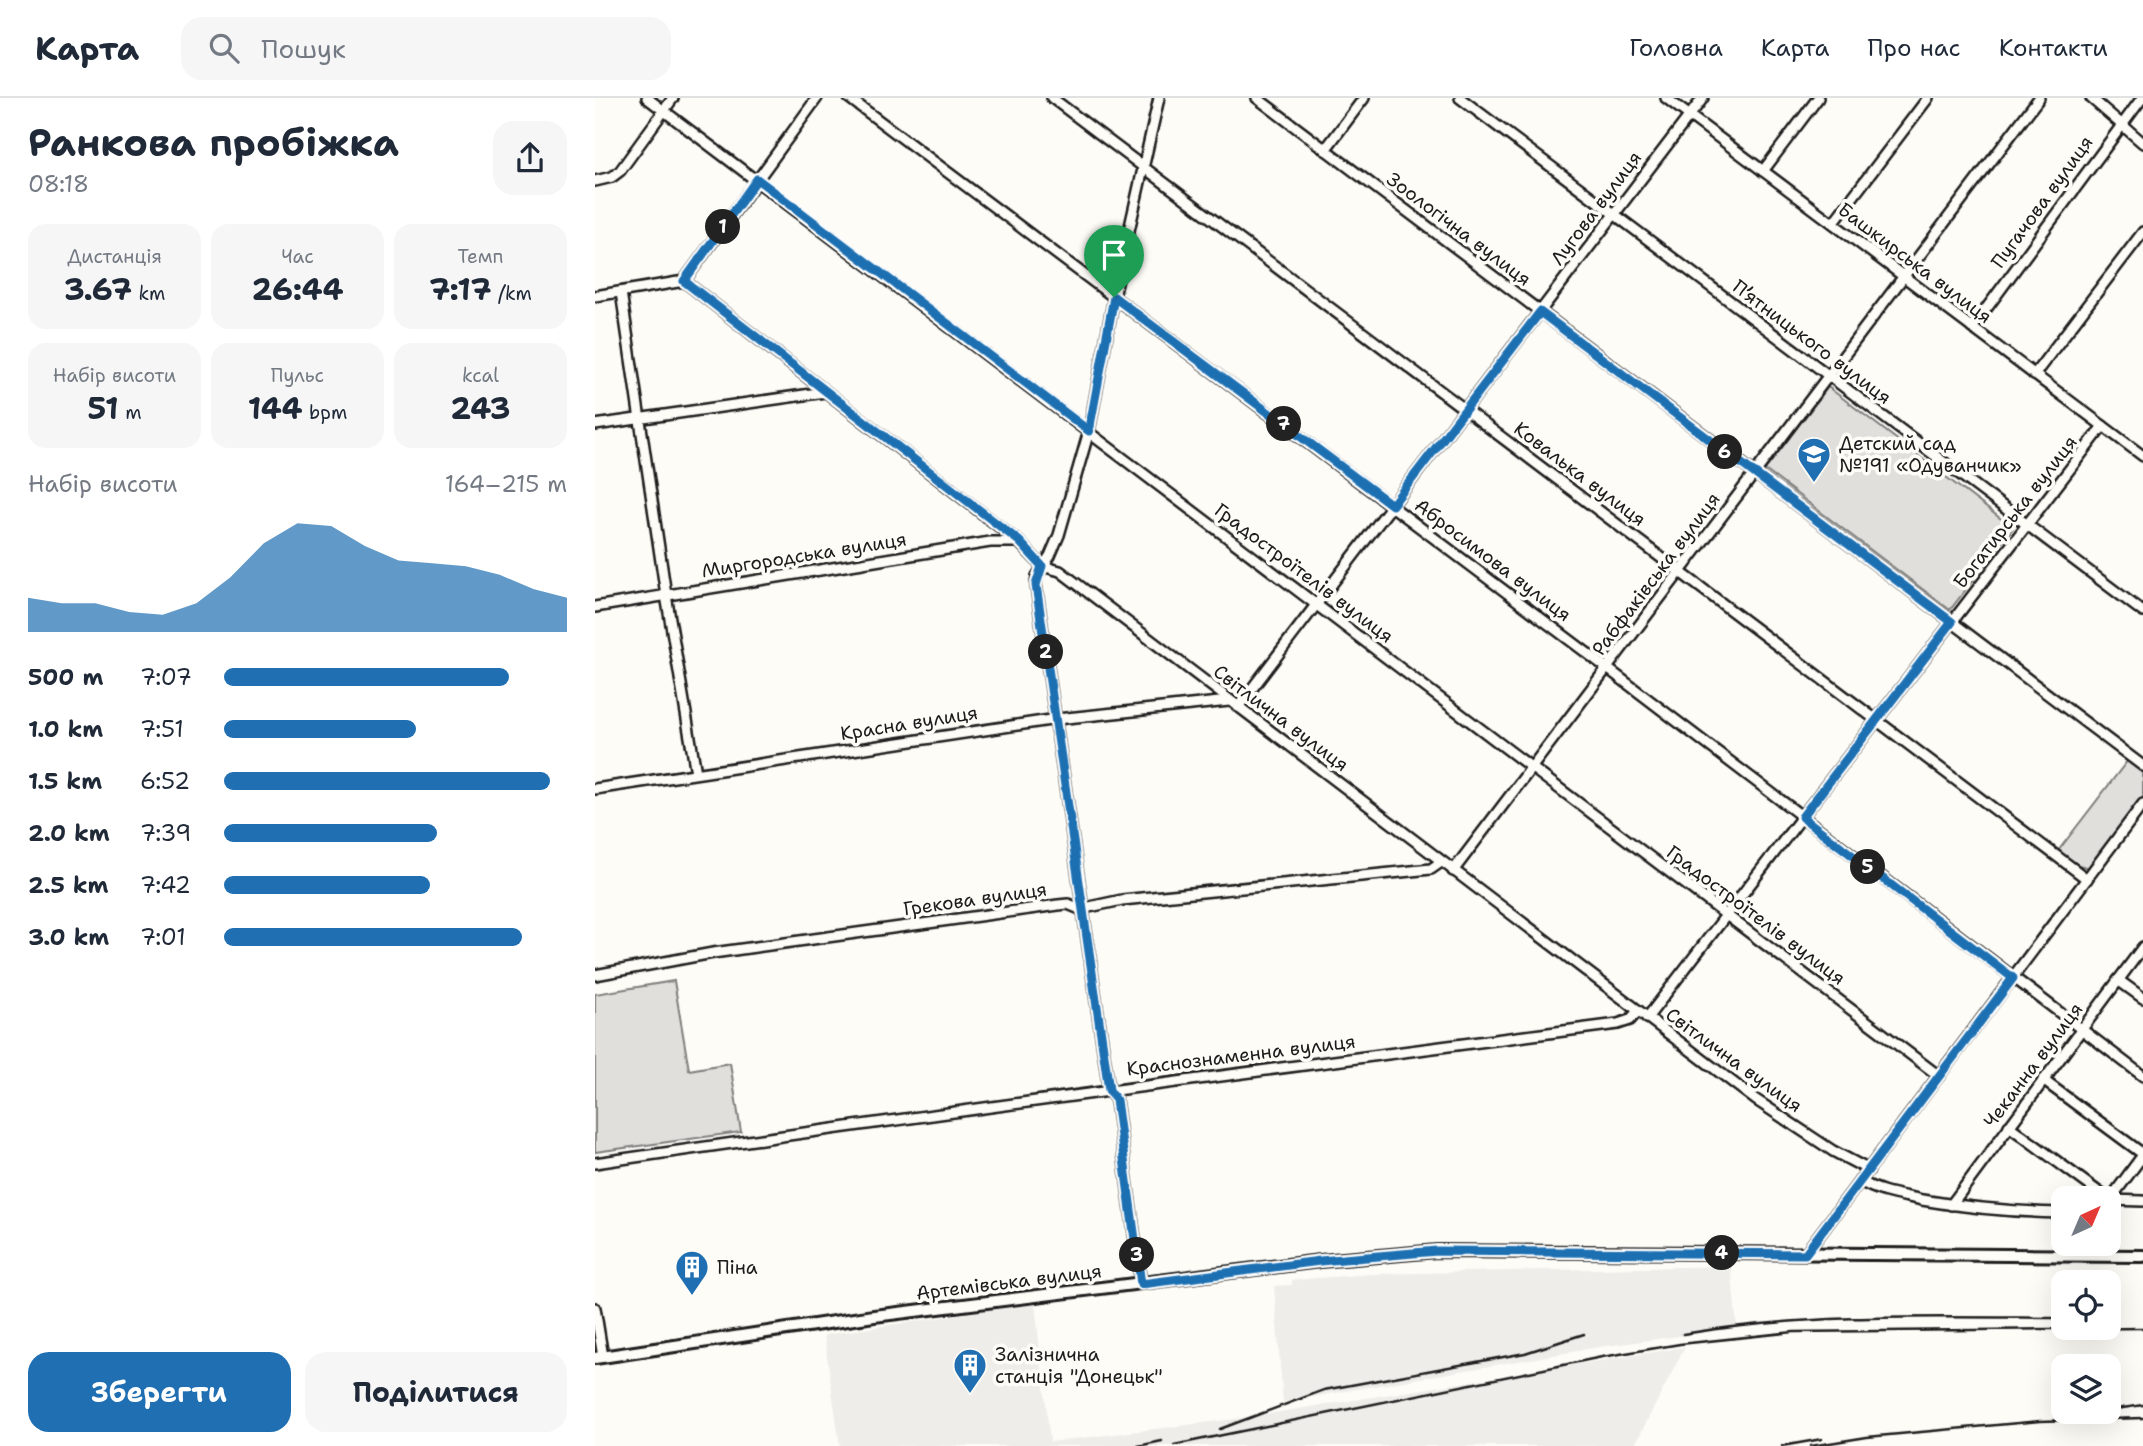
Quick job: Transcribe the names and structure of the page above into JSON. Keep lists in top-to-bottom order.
{
  "streets": {
    "main road": ["Артемівська вулиця"],
    "street": [
      "Пугачова вулиця",
      "Лугова вулиця",
      "Зоологічна вулиця",
      "Башкирська вулиця",
      "П’ятницького вулиця",
      "Ковалька вулиця",
      "Богатирська вулиця",
      "Миргородська вулиця",
      "Абросимова вулиця",
      "Градостроїтелiв вулиця",
      "Рабфаківська вулиця",
      "Світлична вулиця",
      "Красна вулиця",
      "Грекова вулиця",
      "Краснознаменна вулиця",
      "Чеканна вулиця"
    ]
  },
  "crossings": [
    ["Пугачова вулиця", "Башкирська вулиця"],
    ["Лугова вулиця", "Зоологічна вулиця"],
    ["Лугова вулиця", "Башкирська вулиця"],
    ["Лугова вулиця", "П’ятницького вулиця"],
    ["Лугова вулиця", "Ковалька вулиця"],
    ["Лугова вулиця", "Абросимова вулиця"],
    ["Лугова вулиця", "Градостроїтелiв вулиця"],
    ["Лугова вулиця", "Світлична вулиця"],
    ["Зоологічна вулиця", "Богатирська вулиця"],
    ["Зоологічна вулиця", "Рабфаківська вулиця"],
    ["Башкирська вулиця", "Богатирська вулиця"],
    ["Башкирська вулиця", "Рабфаківська вулиця"],
    ["П’ятницького вулиця", "Богатирська вулиця"],
    ["П’ятницького вулиця", "Рабфаківська вулиця"],
    ["Ковалька вулиця", "Богатирська вулиця"],
    ["Ковалька вулиця", "Рабфаківська вулиця"],
    ["Богатирська вулиця", "Абросимова вулиця"],
    ["Богатирська вулиця", "Градостроїтелiв вулиця"],
    ["Богатирська вулиця", "Світлична вулиця"],
    ["Миргородська вулиця", "Світлична вулиця"],
    ["Абросимова вулиця", "Рабфаківська вулиця"],
    ["Абросимова вулиця", "Чеканна вулиця"],
    ["Градостроїтелiв вулиця", "Рабфаківська вулиця"],
    ["Рабфаківська вулиця", "Світлична вулиця"],
    ["Світлична вулиця", "Красна вулиця"],
    ["Світлична вулиця", "Грекова вулиця"],
    ["Світлична вулиця", "Краснознаменна вулиця"]
  ],
  "places": {
    "school or university": ["Детский сад №191 «Одуванчик»"],
    "building": ["Піна", "Залізнична станція \"Донецьк\""]
  },
  "north": "top right",
  "page": {
    "header": "Карта",
    "search": "Пошук",
    "nav": [
      "Головна",
      "Карта",
      "Про нас",
      "Контакти"
    ],
    "heading": ["Ранкова пробіжка", "08:18"],
    "pins": [
      "1",
      "7",
      "6",
      "2",
      "5",
      "4",
      "3"
    ],
    "stats": [
      ["Дистанція", "3.67 km"],
      ["Час", "26:44"],
      ["Темп", "7:17 /km"],
      ["Набір висоти", "51 m"],
      ["Пульс", "144 bpm"],
      ["kcal", "243"]
    ],
    "chart": ["Набір висоти", "164–215 m"],
    "list": [
      {
        "name": "500 m",
        "note": "7:07"
      },
      {
        "name": "1.0 km",
        "note": "7:51"
      },
      {
        "name": "1.5 km",
        "note": "6:52"
      },
      {
        "name": "2.0 km",
        "note": "7:39"
      },
      {
        "name": "2.5 km",
        "note": "7:42"
      },
      {
        "name": "3.0 km",
        "note": "7:01"
      }
    ],
    "buttons": ["Зберегти", "Поділитися"]
  }
}
